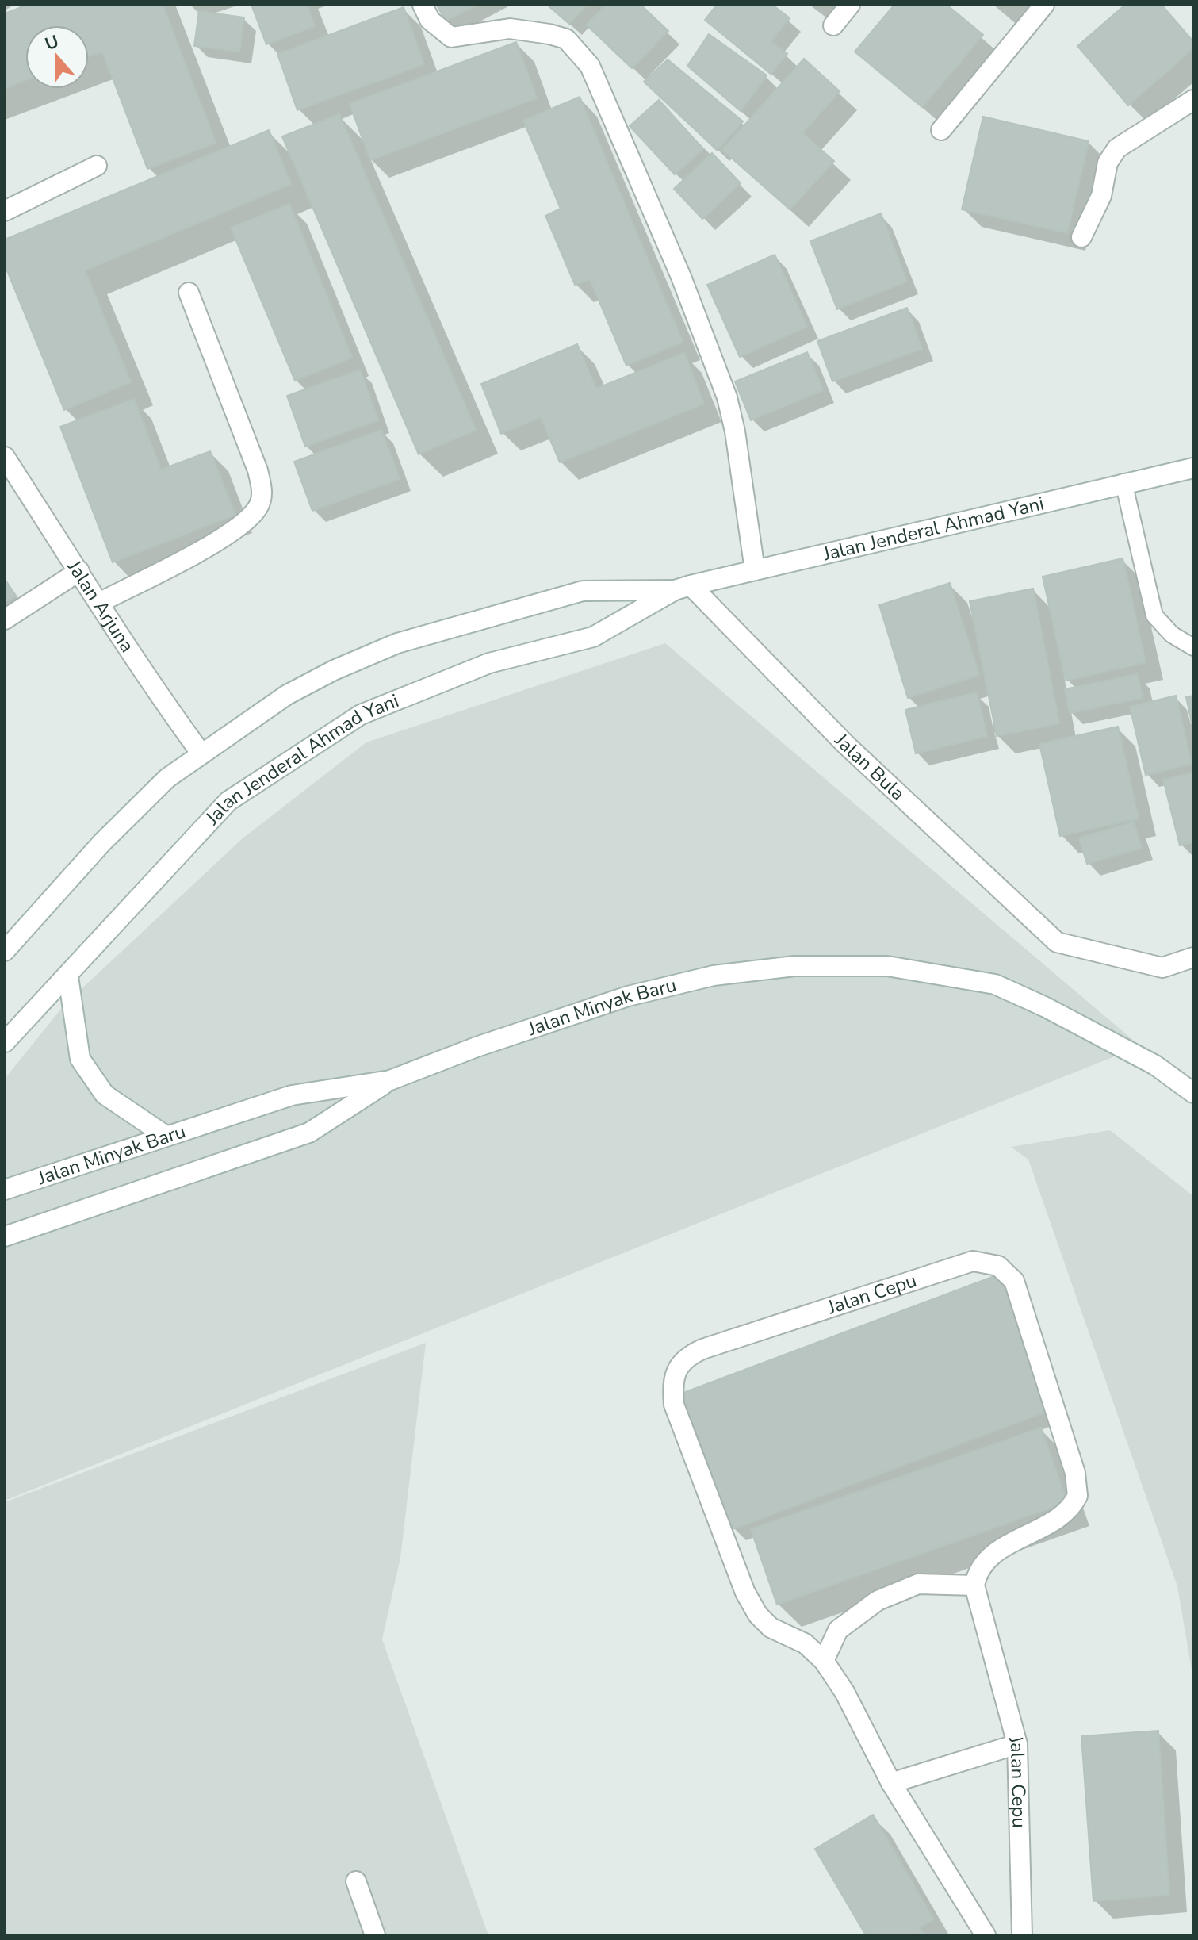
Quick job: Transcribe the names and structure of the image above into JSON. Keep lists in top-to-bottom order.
{
  "streets": {
    "street": [
      "Jalan Jenderal Ahmad Yani",
      "Jalan Arjuna",
      "Jalan Bula",
      "Jalan Minyak Baru",
      "Jalan Cepu"
    ]
  },
  "crossings": [
    ["Jalan Jenderal Ahmad Yani", "Jalan Arjuna"],
    ["Jalan Jenderal Ahmad Yani", "Jalan Bula"]
  ],
  "north": "top"
}
